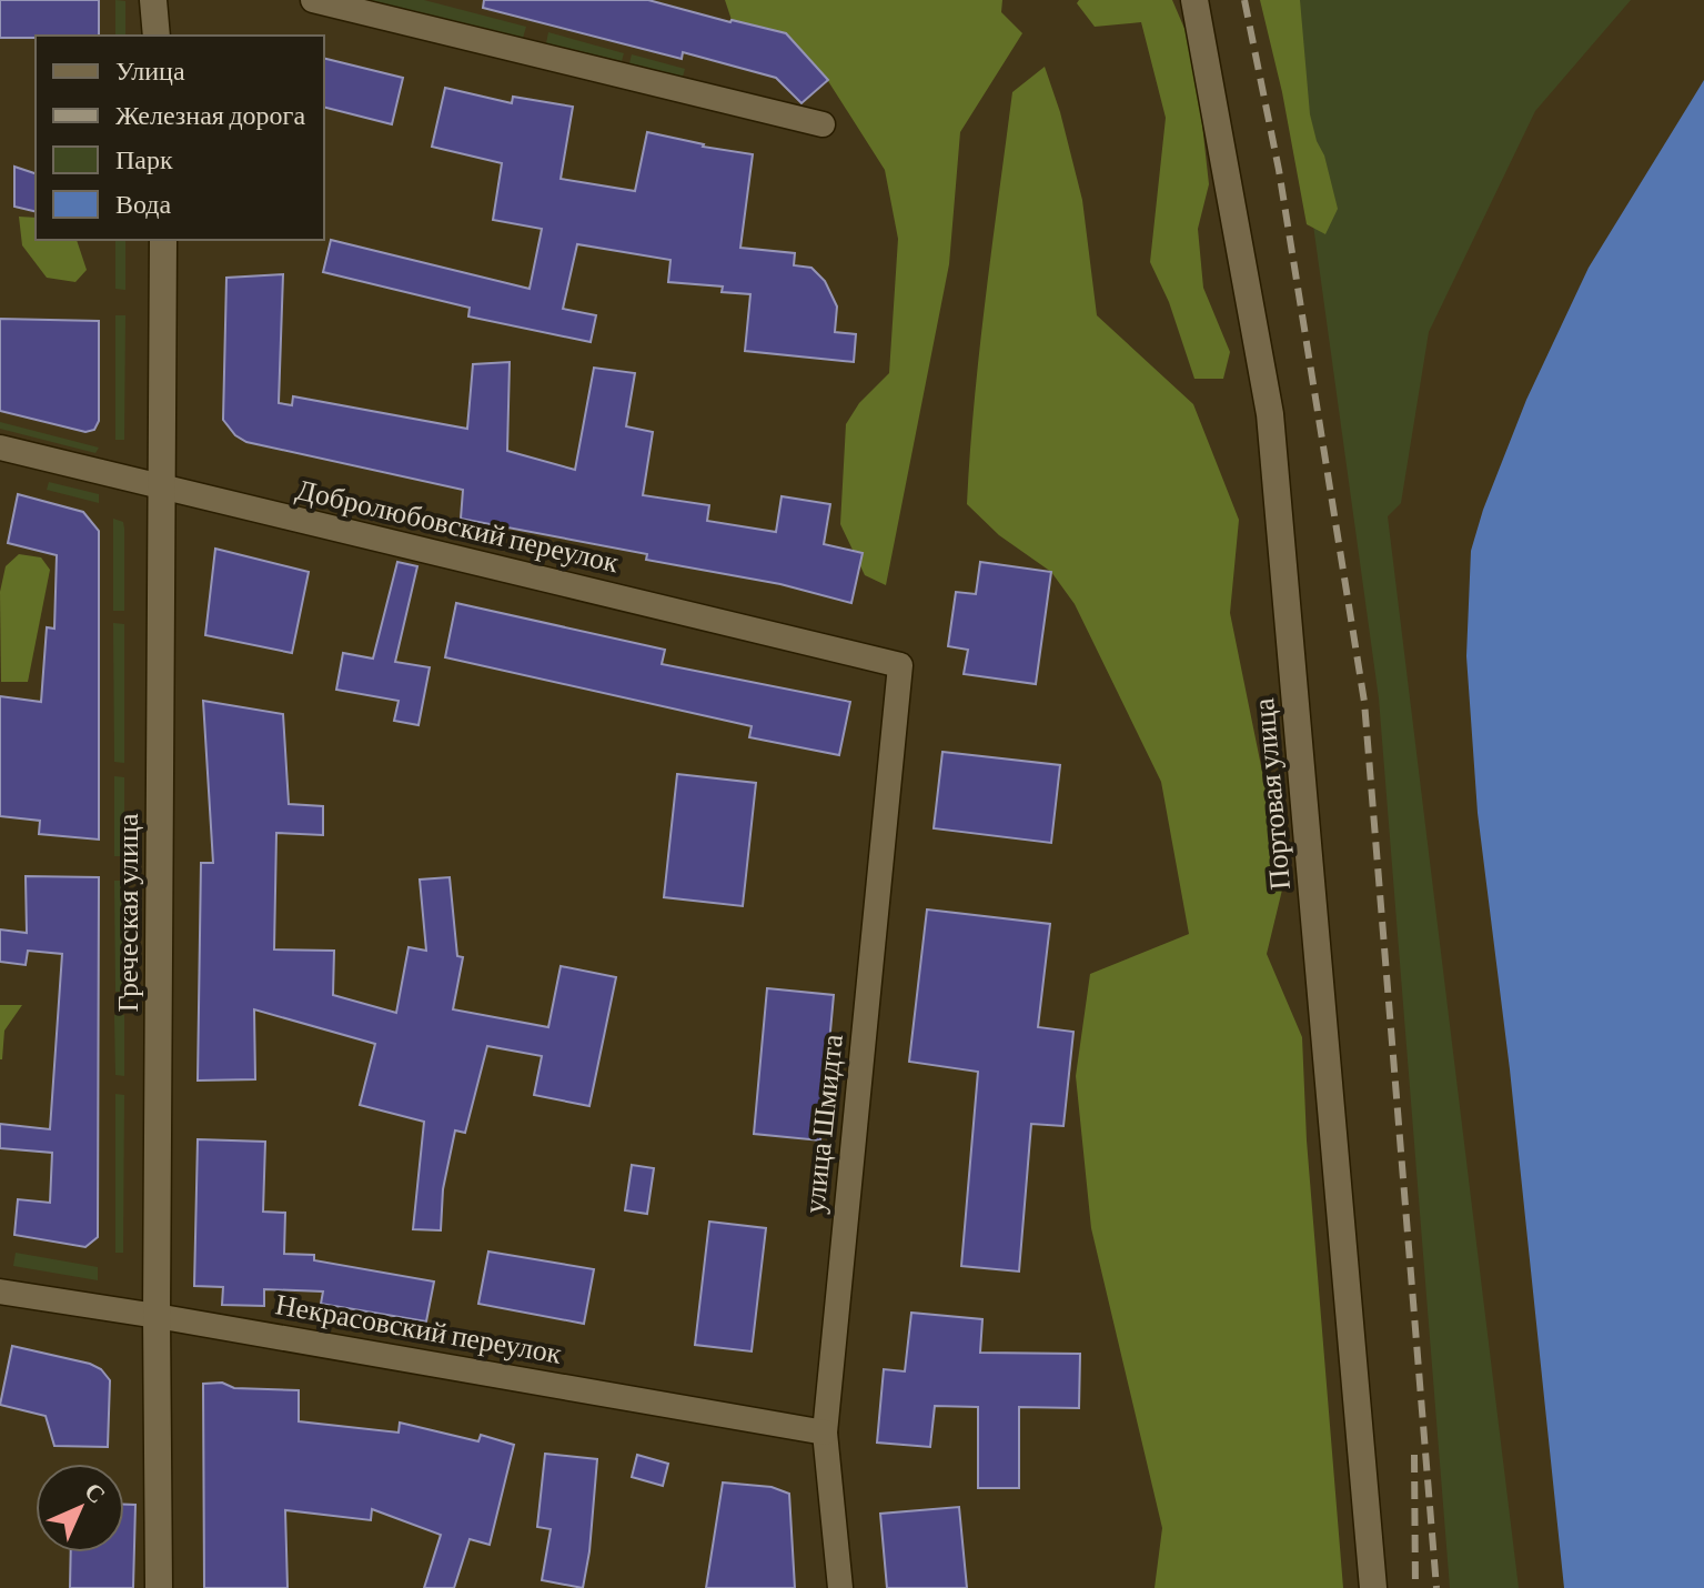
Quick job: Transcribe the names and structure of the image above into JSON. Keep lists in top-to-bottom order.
{
  "streets": {
    "street": [
      "Добролюбовский переулок",
      "Портовая улица",
      "Греческая улица",
      "улица Шмидта",
      "Некрасовский переулок"
    ]
  },
  "crossings": [
    ["Добролюбовский переулок", "Греческая улица"],
    ["Добролюбовский переулок", "улица Шмидта"],
    ["Греческая улица", "Некрасовский переулок"],
    ["улица Шмидта", "Некрасовский переулок"]
  ],
  "legend": [
    "Улица",
    "Железная дорога",
    "Парк",
    "Вода"
  ],
  "north": "top right"
}
